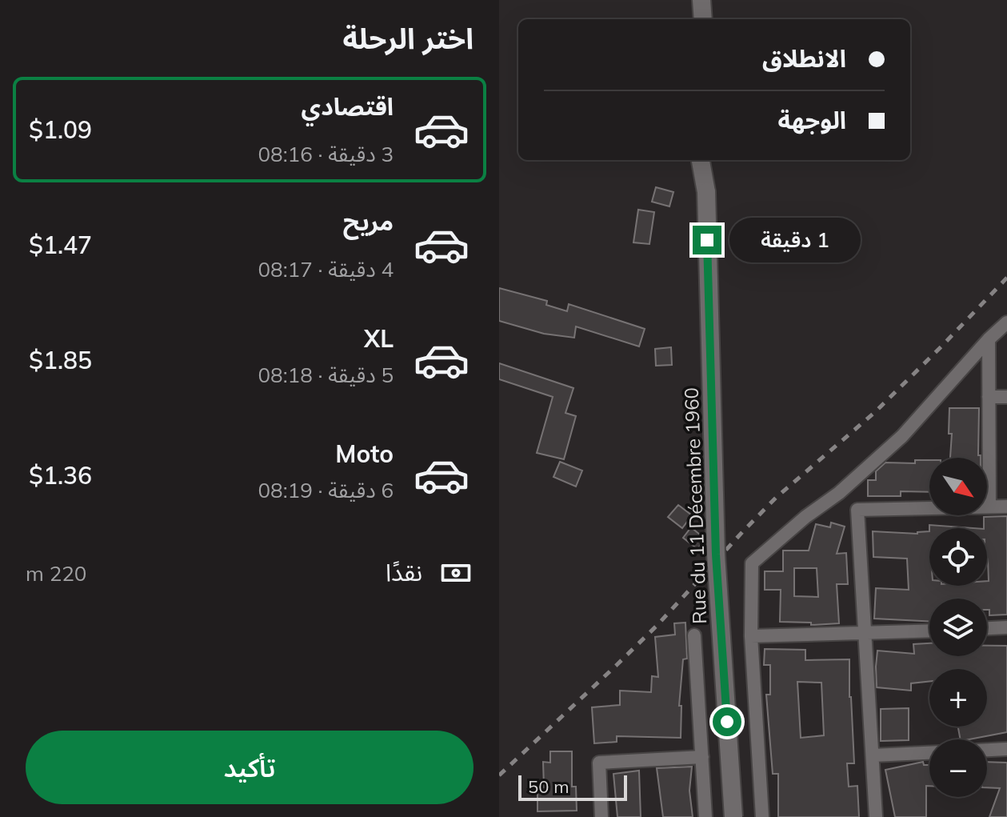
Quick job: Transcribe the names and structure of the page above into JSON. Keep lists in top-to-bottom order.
{
  "streets": {
    "main road": ["Rue du 11 Décembre 1960"]
  },
  "scale_bar": "50 m",
  "north": "bottom right",
  "page": {
    "heading": "اختر الرحلة",
    "banner": ["الانطلاق", "الوجهة"],
    "list": [
      {
        "name": "اقتصادي",
        "note": "3 دقيقة · 08:16",
        "value": "$1.09"
      },
      {
        "name": "مريح",
        "note": "4 دقيقة · 08:17",
        "value": "$1.47"
      },
      {
        "name": "XL",
        "note": "5 دقيقة · 08:18",
        "value": "$1.85"
      },
      {
        "name": "Moto",
        "note": "6 دقيقة · 08:19",
        "value": "$1.36"
      }
    ],
    "bubble": "1 دقيقة",
    "map_buttons": ["+", "−"],
    "pay": ["نقدًا", "220 m"],
    "buttons": "تأكيد",
    "scale": "50 m"
  }
}
